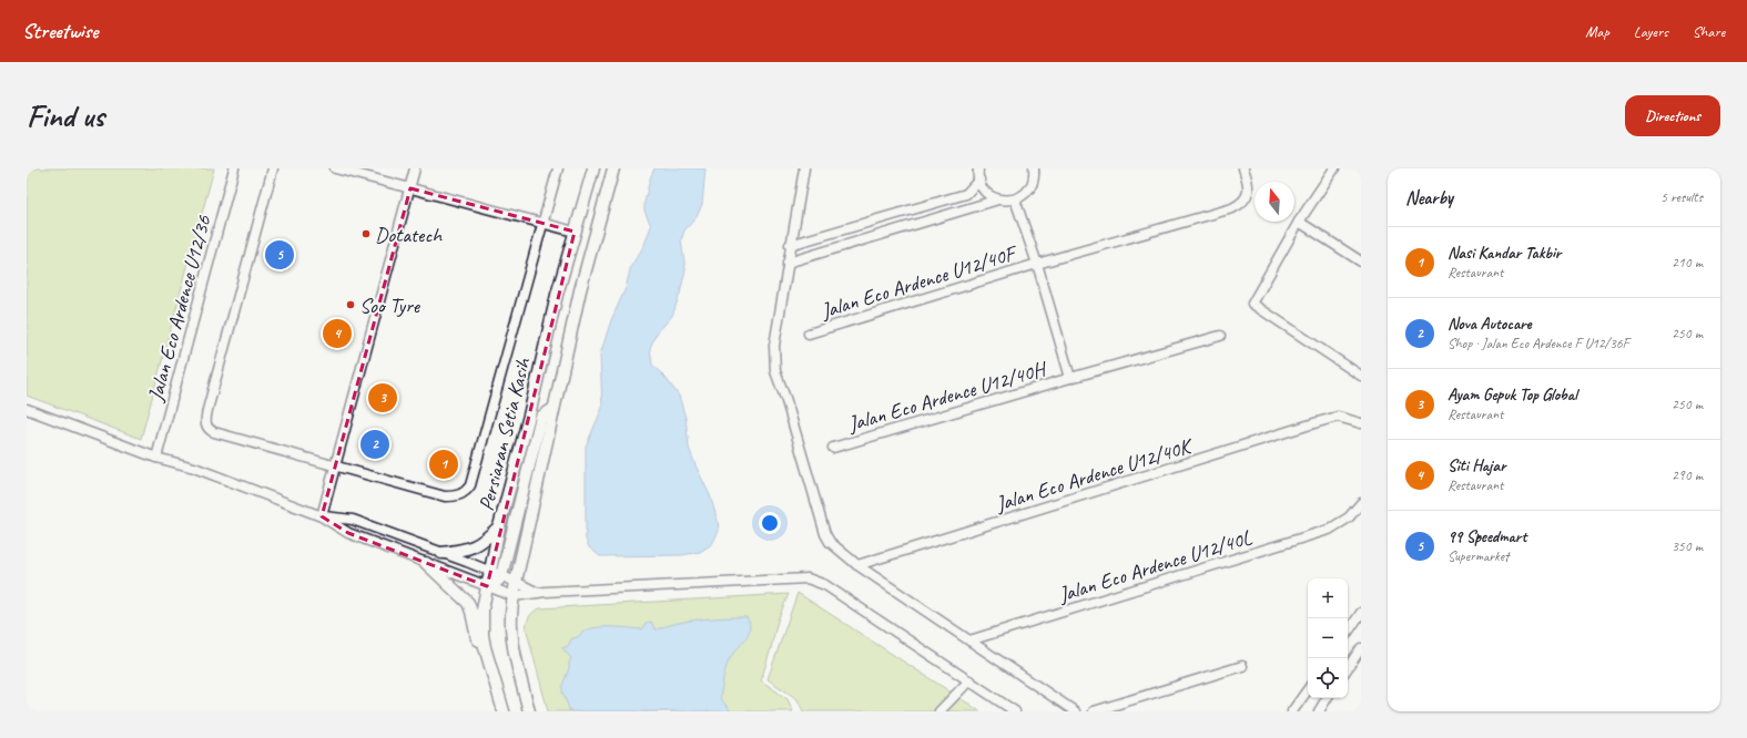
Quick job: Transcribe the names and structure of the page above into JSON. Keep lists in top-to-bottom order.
{
  "streets": {
    "street": [
      "Jalan Eco Ardence U12/40F",
      "Jalan Eco Ardence U12/36",
      "Jalan Eco Ardence U12/40H",
      "Persiaran Setia Kasih",
      "Jalan Eco Ardence U12/40K",
      "Jalan Eco Ardence U12/40L"
    ]
  },
  "places": ["Dotatech", "Soo Tyre"],
  "north": "top",
  "page": {
    "header": "Streetwise",
    "nav": ["Map", "Layers", "Share"],
    "buttons": "Directions",
    "title": "Find us",
    "heading": ["Nearby", "5 results"],
    "list": [
      {
        "mark": "1",
        "name": "Nasi Kandar Takbir",
        "note": "Restaurant",
        "value": "210 m"
      },
      {
        "mark": "2",
        "name": "Nova Autocare",
        "note": "Shop · Jalan Eco Ardence F U12/36F",
        "value": "250 m"
      },
      {
        "mark": "3",
        "name": "Ayam Gepuk Top Global",
        "note": "Restaurant",
        "value": "250 m"
      },
      {
        "mark": "4",
        "name": "Siti Hajar",
        "note": "Restaurant",
        "value": "290 m"
      },
      {
        "mark": "5",
        "name": "99 Speedmart",
        "note": "Supermarket",
        "value": "350 m"
      }
    ],
    "pins": [
      "5",
      "4",
      "3",
      "2",
      "1"
    ],
    "map_buttons": ["+", "−"]
  }
}
